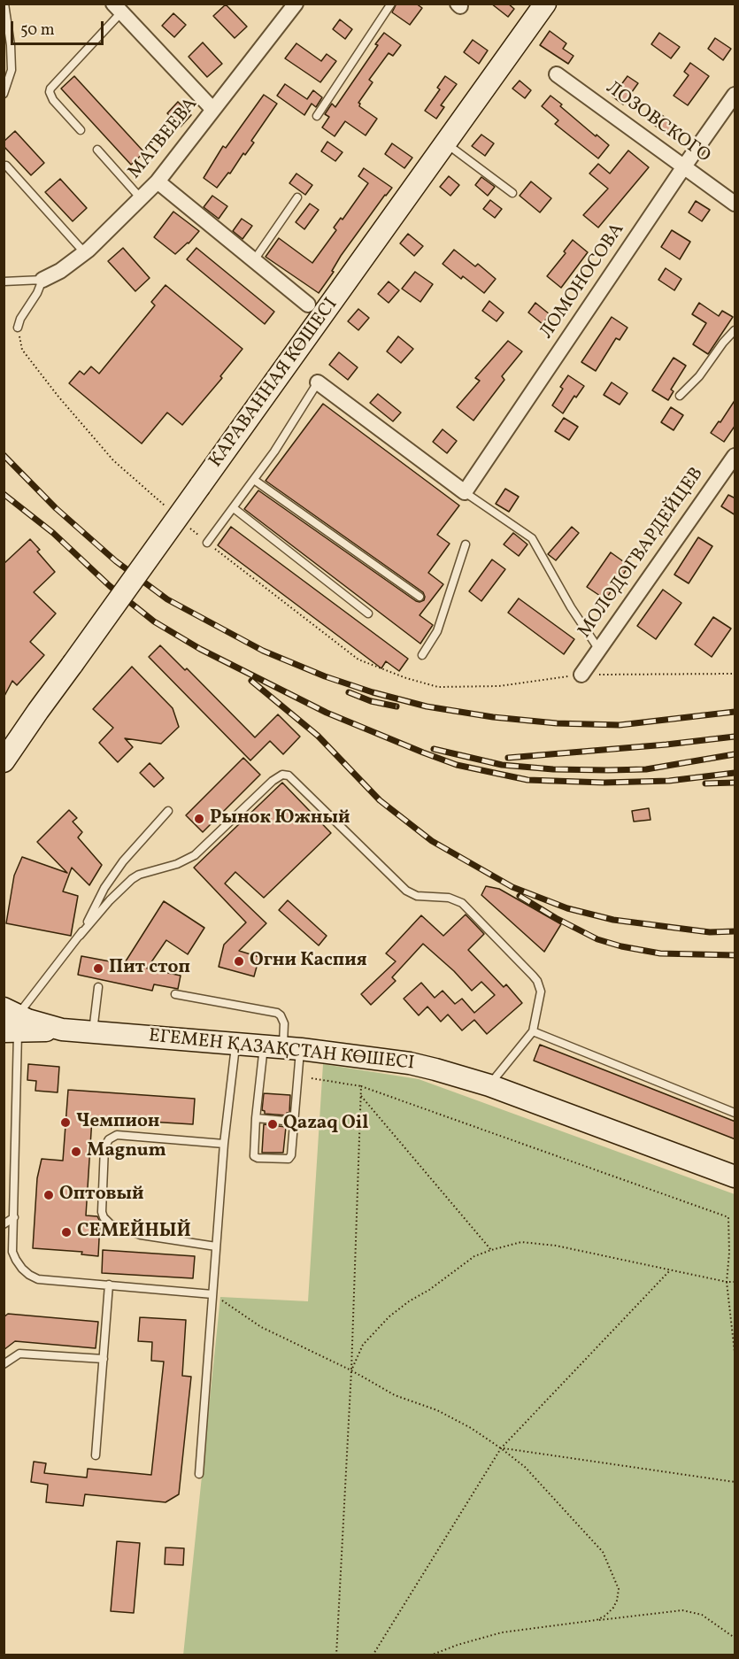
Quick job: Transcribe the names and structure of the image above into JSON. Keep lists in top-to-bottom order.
{
  "streets": {
    "main road": ["КАРАВАННАЯ КӨШЕСІ", "ЕГЕМЕН ҚАЗАҚСТАН КӨШЕСІ"],
    "street": [
      "ЛОЗОВСКОГО",
      "МАТВЕЕВА",
      "ЛОМОНОСОВА",
      "МОЛОДОГВАРДЕЙЦЕВ"
    ]
  },
  "crossings": [
    ["ЛОЗОВСКОГО", "ЛОМОНОСОВА"]
  ],
  "places": [
    "Рынок Южный",
    "Огни Каспия",
    "Пит стоп",
    "Чемпион",
    "Qazaq Oil",
    "Magnum",
    "Оптовый",
    "СЕМЕЙНЫЙ"
  ],
  "scale_bar": "50 m"
}
